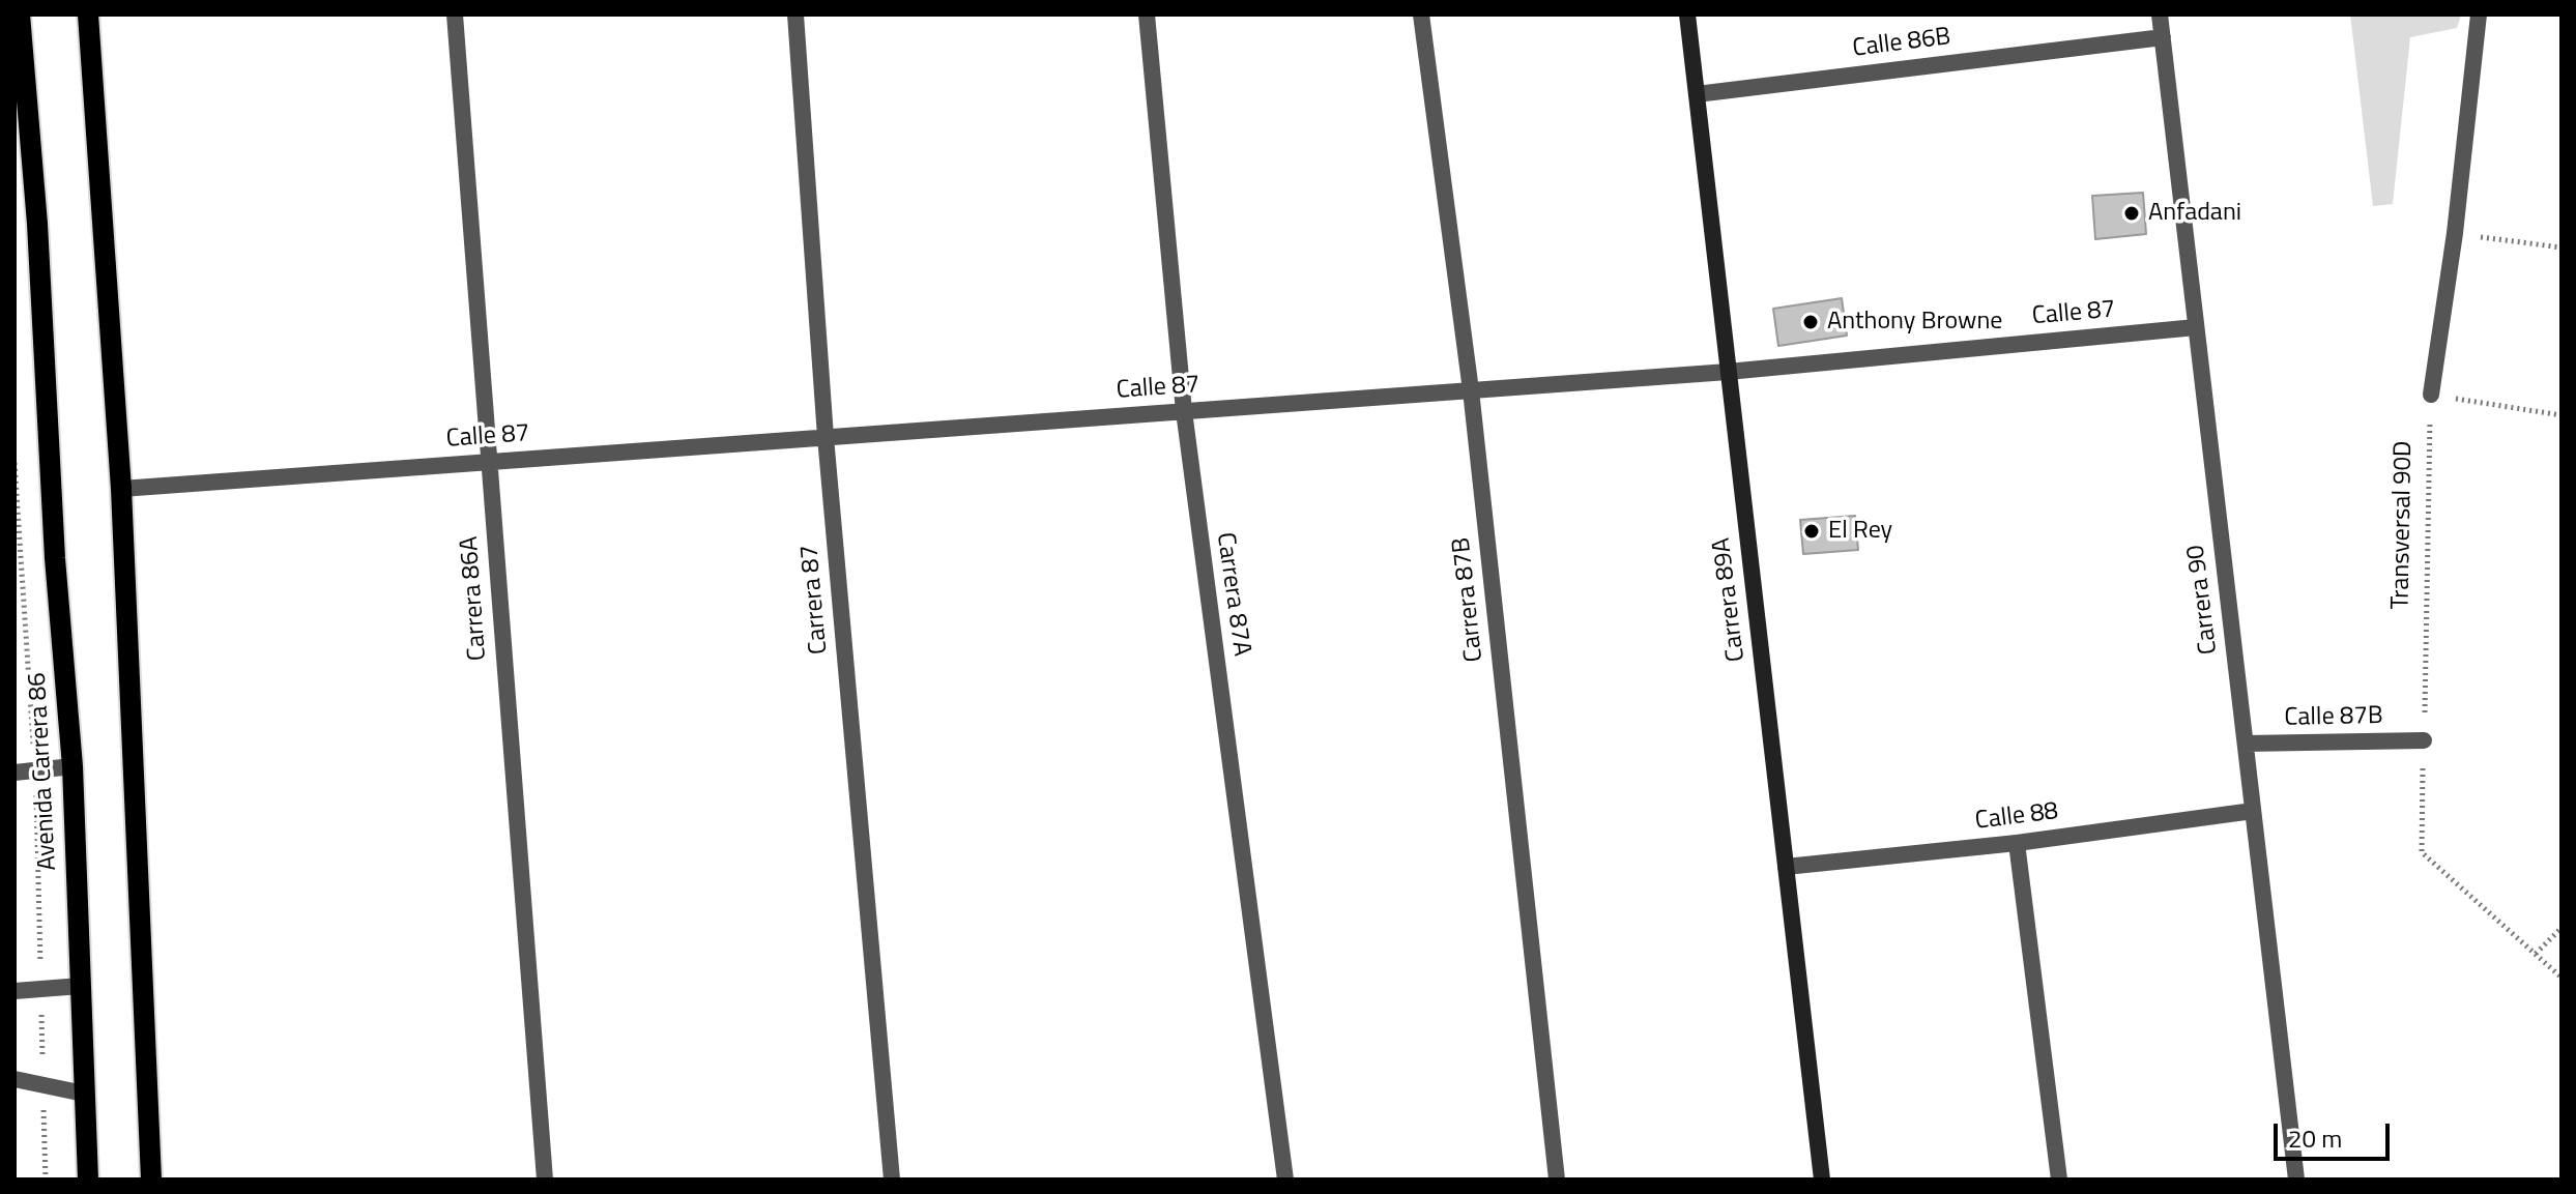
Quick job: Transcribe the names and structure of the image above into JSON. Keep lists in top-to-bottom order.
{
  "streets": {
    "main road": ["Avenida Carrera 86"],
    "street": [
      "Calle 86B",
      "Calle 87",
      "Carrera 87A",
      "Carrera 86A",
      "Carrera 87",
      "Carrera 87B",
      "Carrera 89A",
      "Carrera 90",
      "Calle 87B",
      "Calle 88"
    ],
    "path": ["Transversal 90D"]
  },
  "crossings": [
    ["Calle 86B", "Carrera 89A"],
    ["Calle 86B", "Carrera 90"],
    ["Calle 87", "Carrera 87A"],
    ["Calle 87", "Carrera 86A"],
    ["Calle 87", "Carrera 87"],
    ["Calle 87", "Carrera 87B"],
    ["Calle 87", "Carrera 89A"],
    ["Calle 87", "Carrera 90"],
    ["Transversal 90D", "Calle 87B"],
    ["Carrera 89A", "Calle 88"],
    ["Carrera 90", "Calle 87B"],
    ["Carrera 90", "Calle 88"]
  ],
  "places": ["Anfadani", "Anthony Browne", "El Rey"],
  "scale_bar": "20 m"
}
